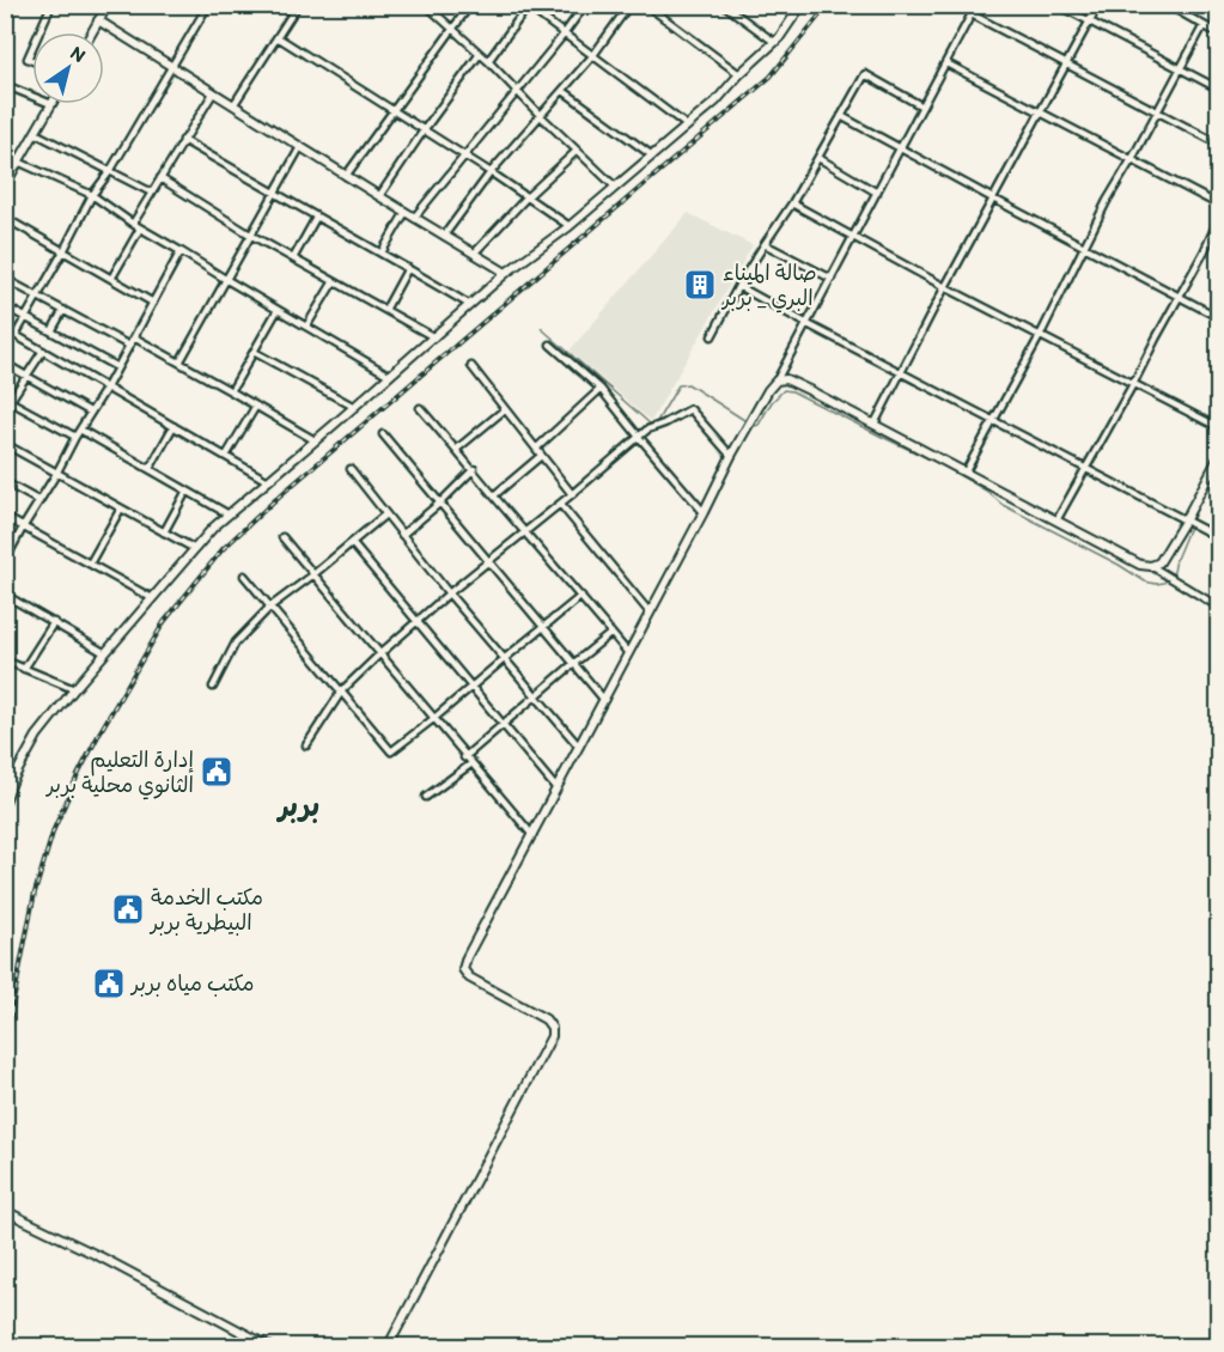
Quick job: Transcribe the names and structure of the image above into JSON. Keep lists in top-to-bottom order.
{
  "districts": ["بربر"],
  "places": {
    "building": ["صالة الميناء البري _ بربر"],
    "public building": ["إدارة التعليم الثانوي محلية بربر", "مكتب الخدمة البيطرية بربر", "مكتب مياه بربر"]
  },
  "north": "top right"
}
